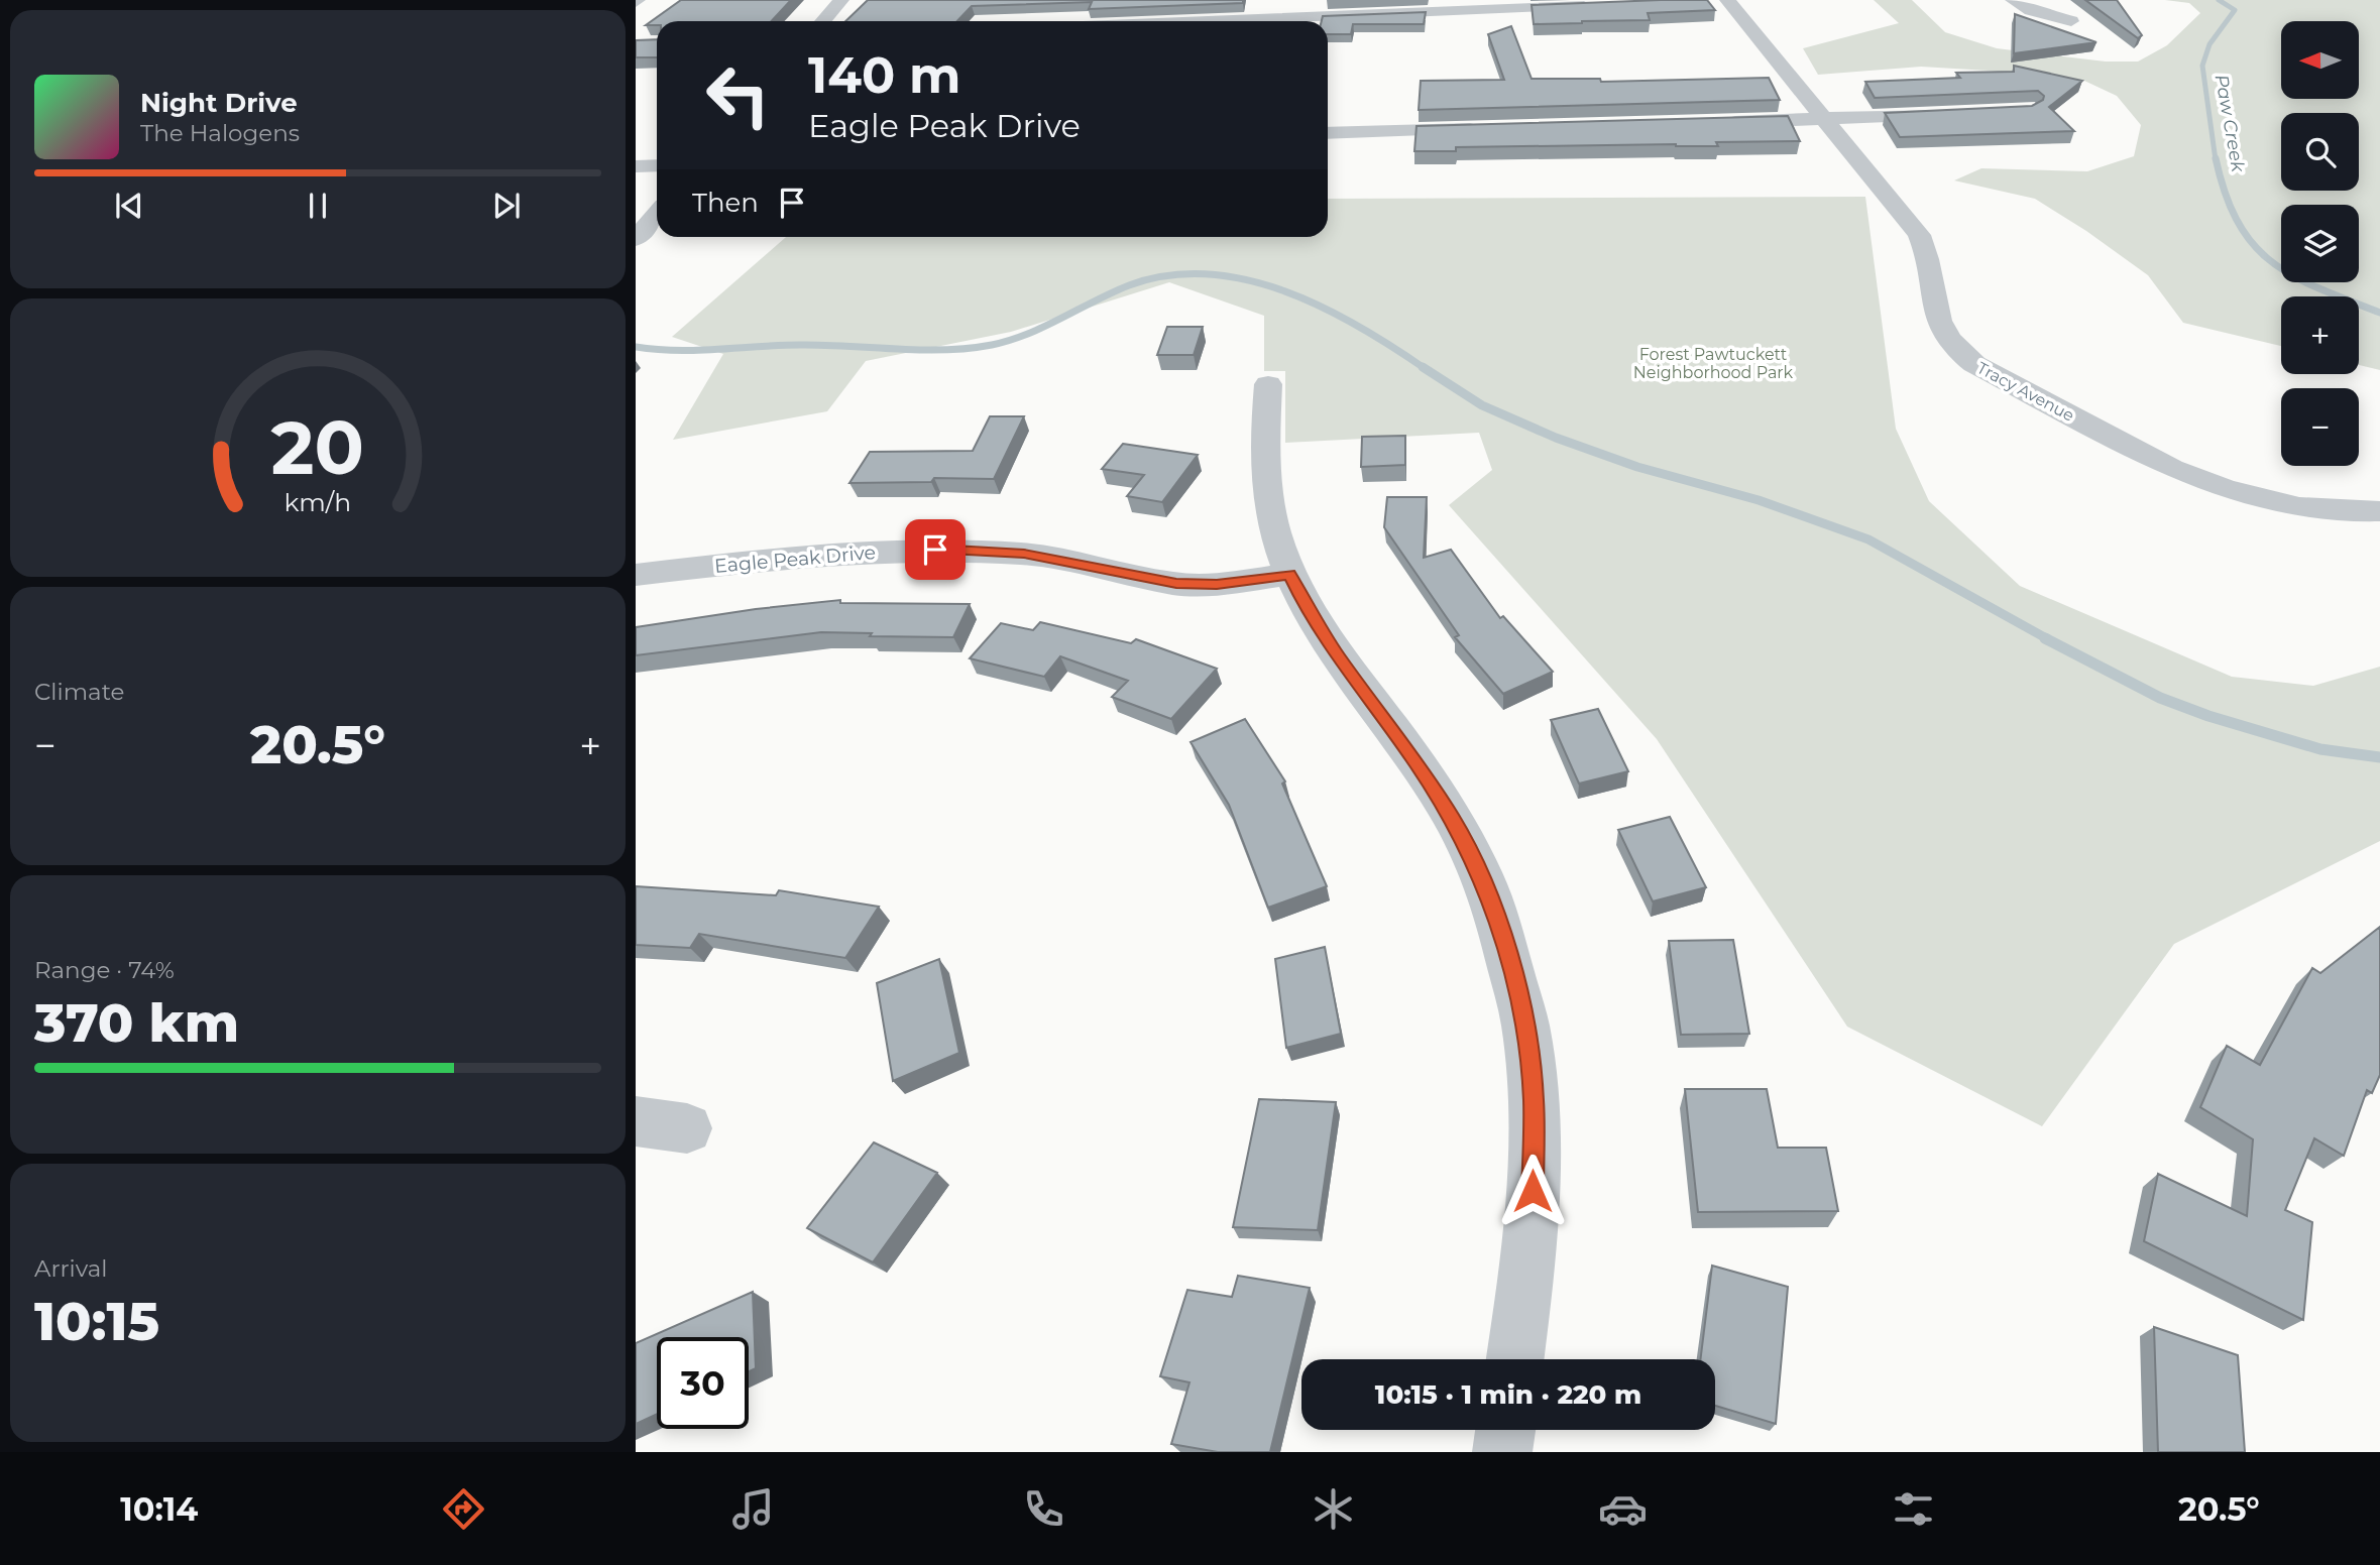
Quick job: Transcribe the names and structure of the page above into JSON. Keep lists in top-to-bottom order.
{
  "streets": {
    "street": ["Tracy Avenue", "Eagle Peak Drive"]
  },
  "water": ["Paw Creek"],
  "parks": ["Forest Pawtuckett Neighborhood Park"],
  "north": "left",
  "page": {
    "map_buttons": ["+", "−"],
    "turn": ["140 m", "Eagle Peak Drive"],
    "song": ["Night Drive", "The Halogens"],
    "then": "Then",
    "tile": [
      "Climate",
      ["Range · 74%", "370 km"],
      ["Arrival", "10:15"]
    ],
    "heat": ["−", "20.5°", "+"],
    "limit": "30",
    "trip": "10:15 · 1 min · 220 m",
    "tabs": ["10:14", "20.5°"],
    "gauge": ["20", "km/h"]
  }
}
